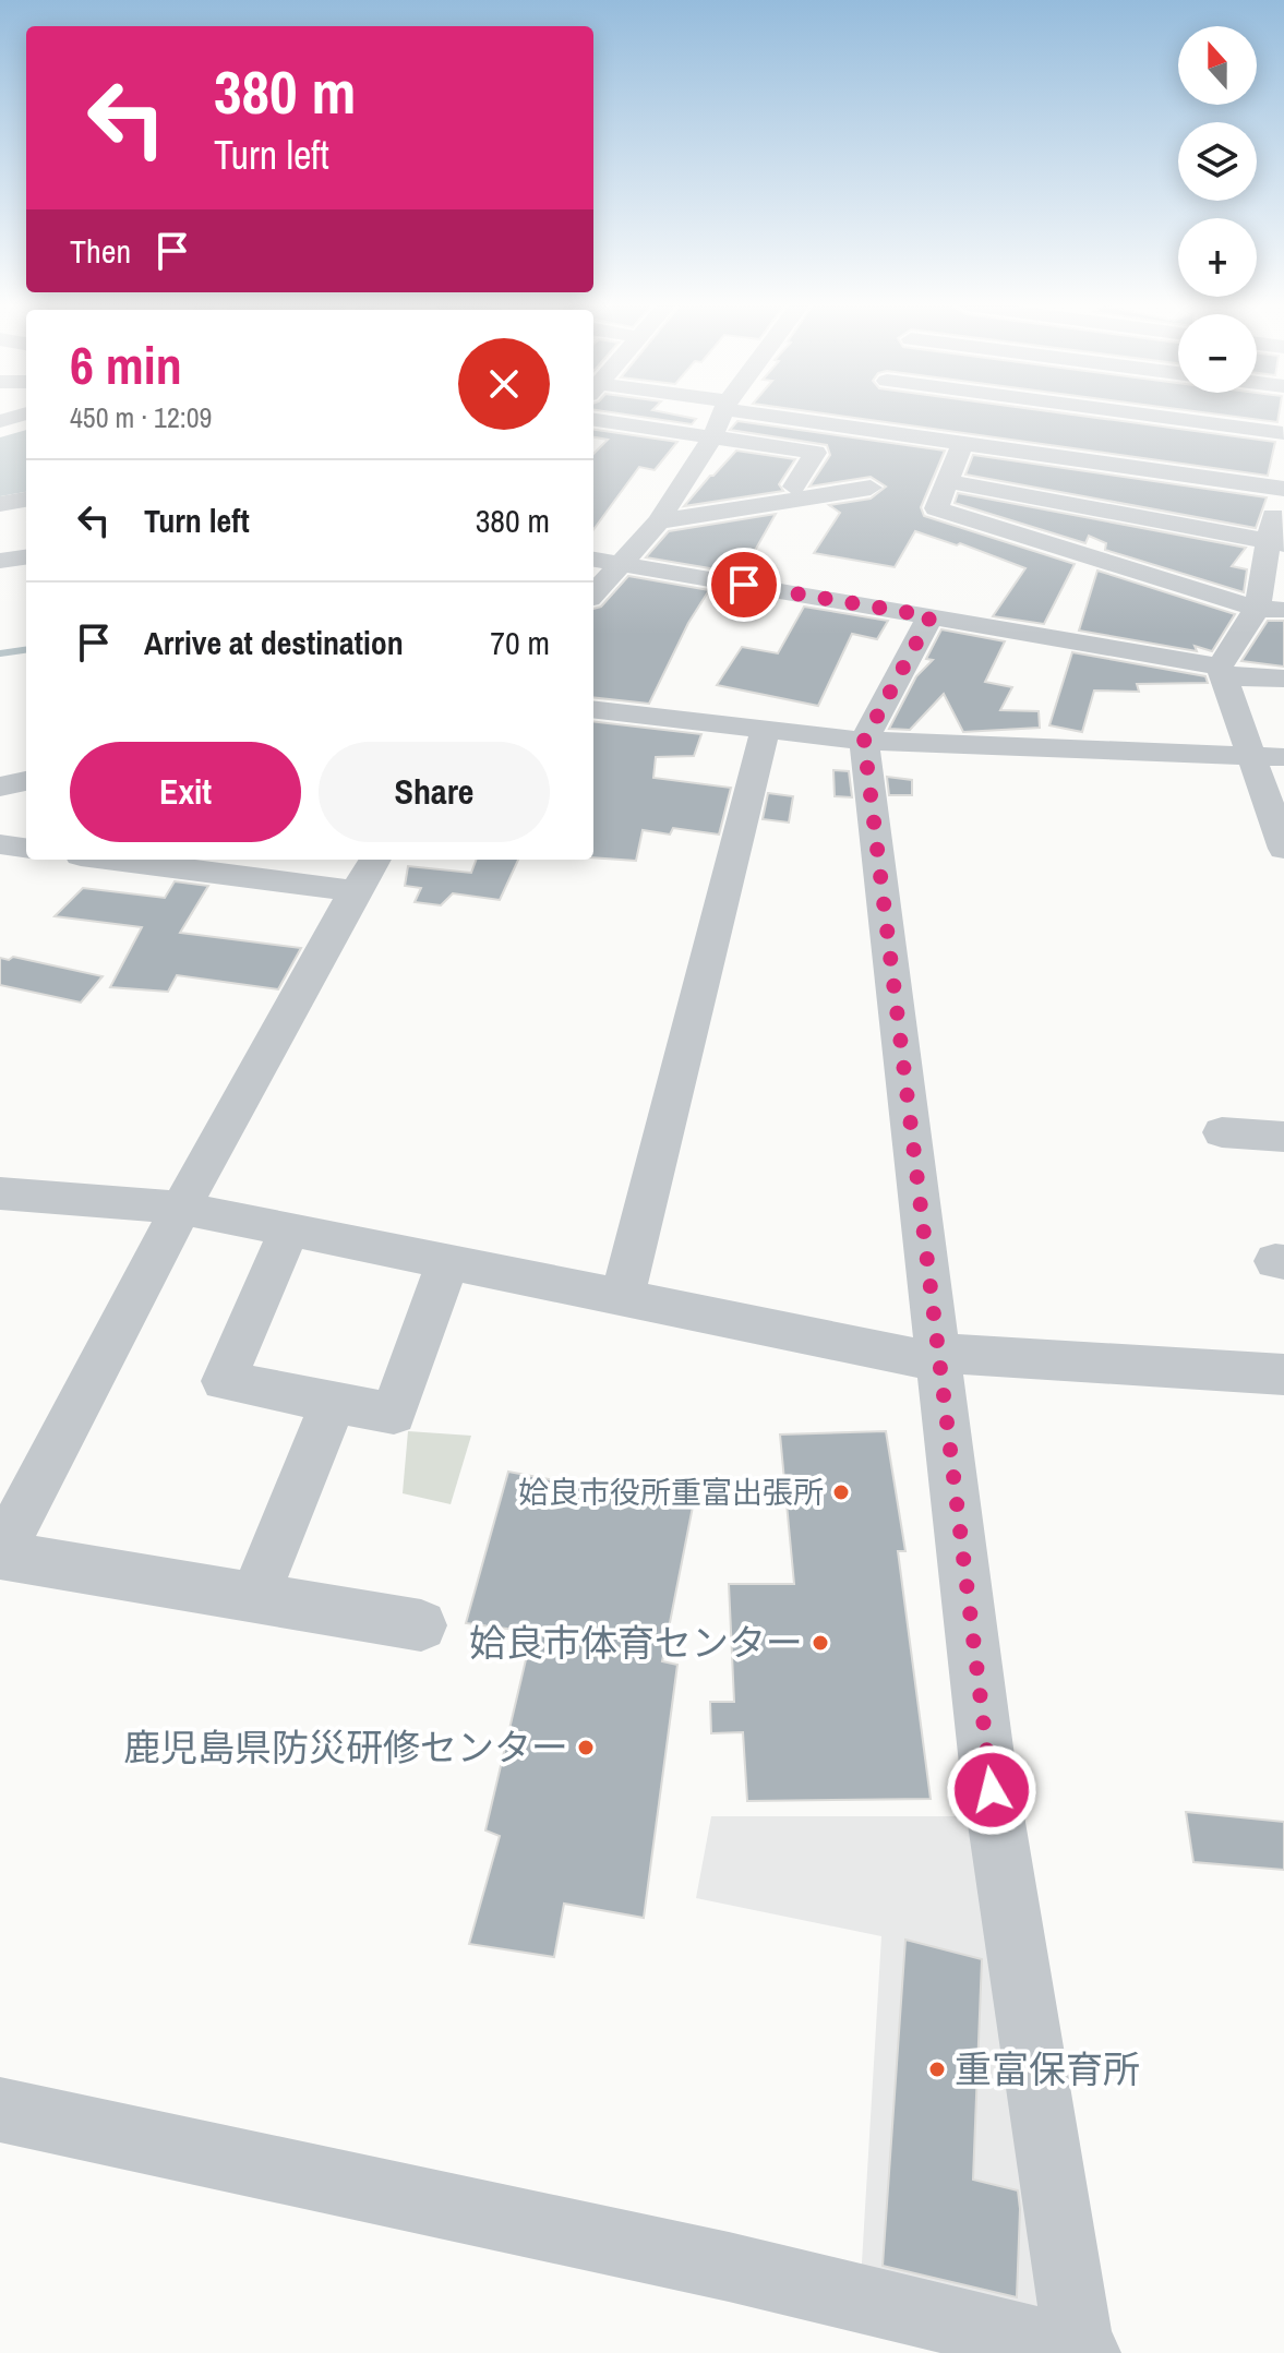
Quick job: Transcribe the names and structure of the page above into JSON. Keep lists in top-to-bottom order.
{
  "places": [
    "姶良市役所重富出張所",
    "姶良市体育センター",
    "鹿児島県防災研修センター",
    "重富保育所"
  ],
  "north": "top",
  "page": {
    "map_buttons": ["+", "−"],
    "turn": ["380 m", "Turn left"],
    "then": "Then",
    "heading": ["6 min", "450 m · 12:09"],
    "list": [
      {
        "name": "Turn left",
        "value": "380 m"
      },
      {
        "name": "Arrive at destination",
        "value": "70 m"
      }
    ],
    "buttons": ["Exit", "Share"]
  }
}
